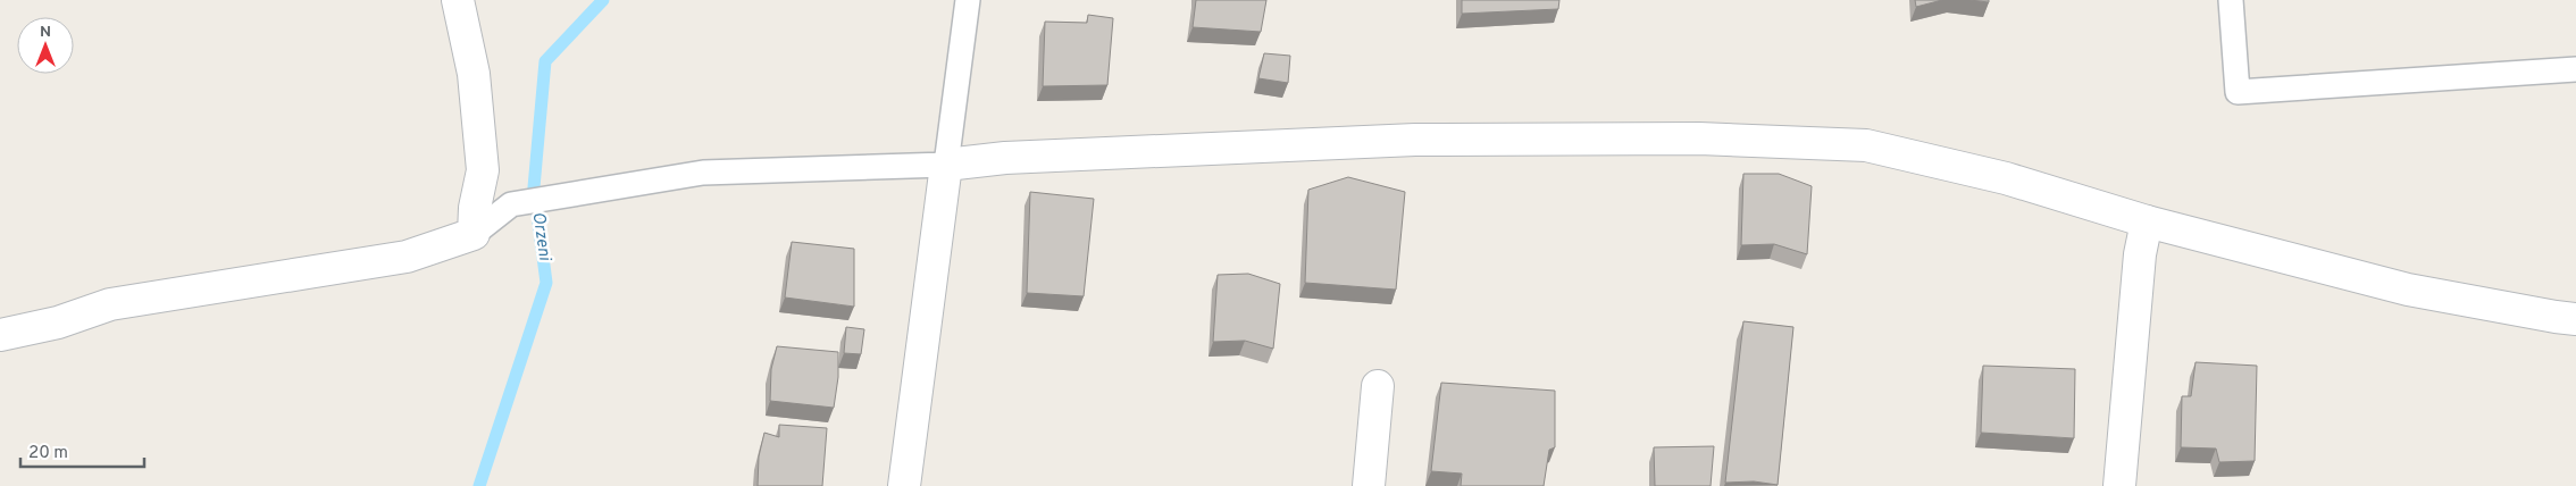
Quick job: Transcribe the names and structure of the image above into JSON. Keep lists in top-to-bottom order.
{
  "water": ["Orzeni"],
  "scale_bar": "20 m",
  "north": "top"
}
